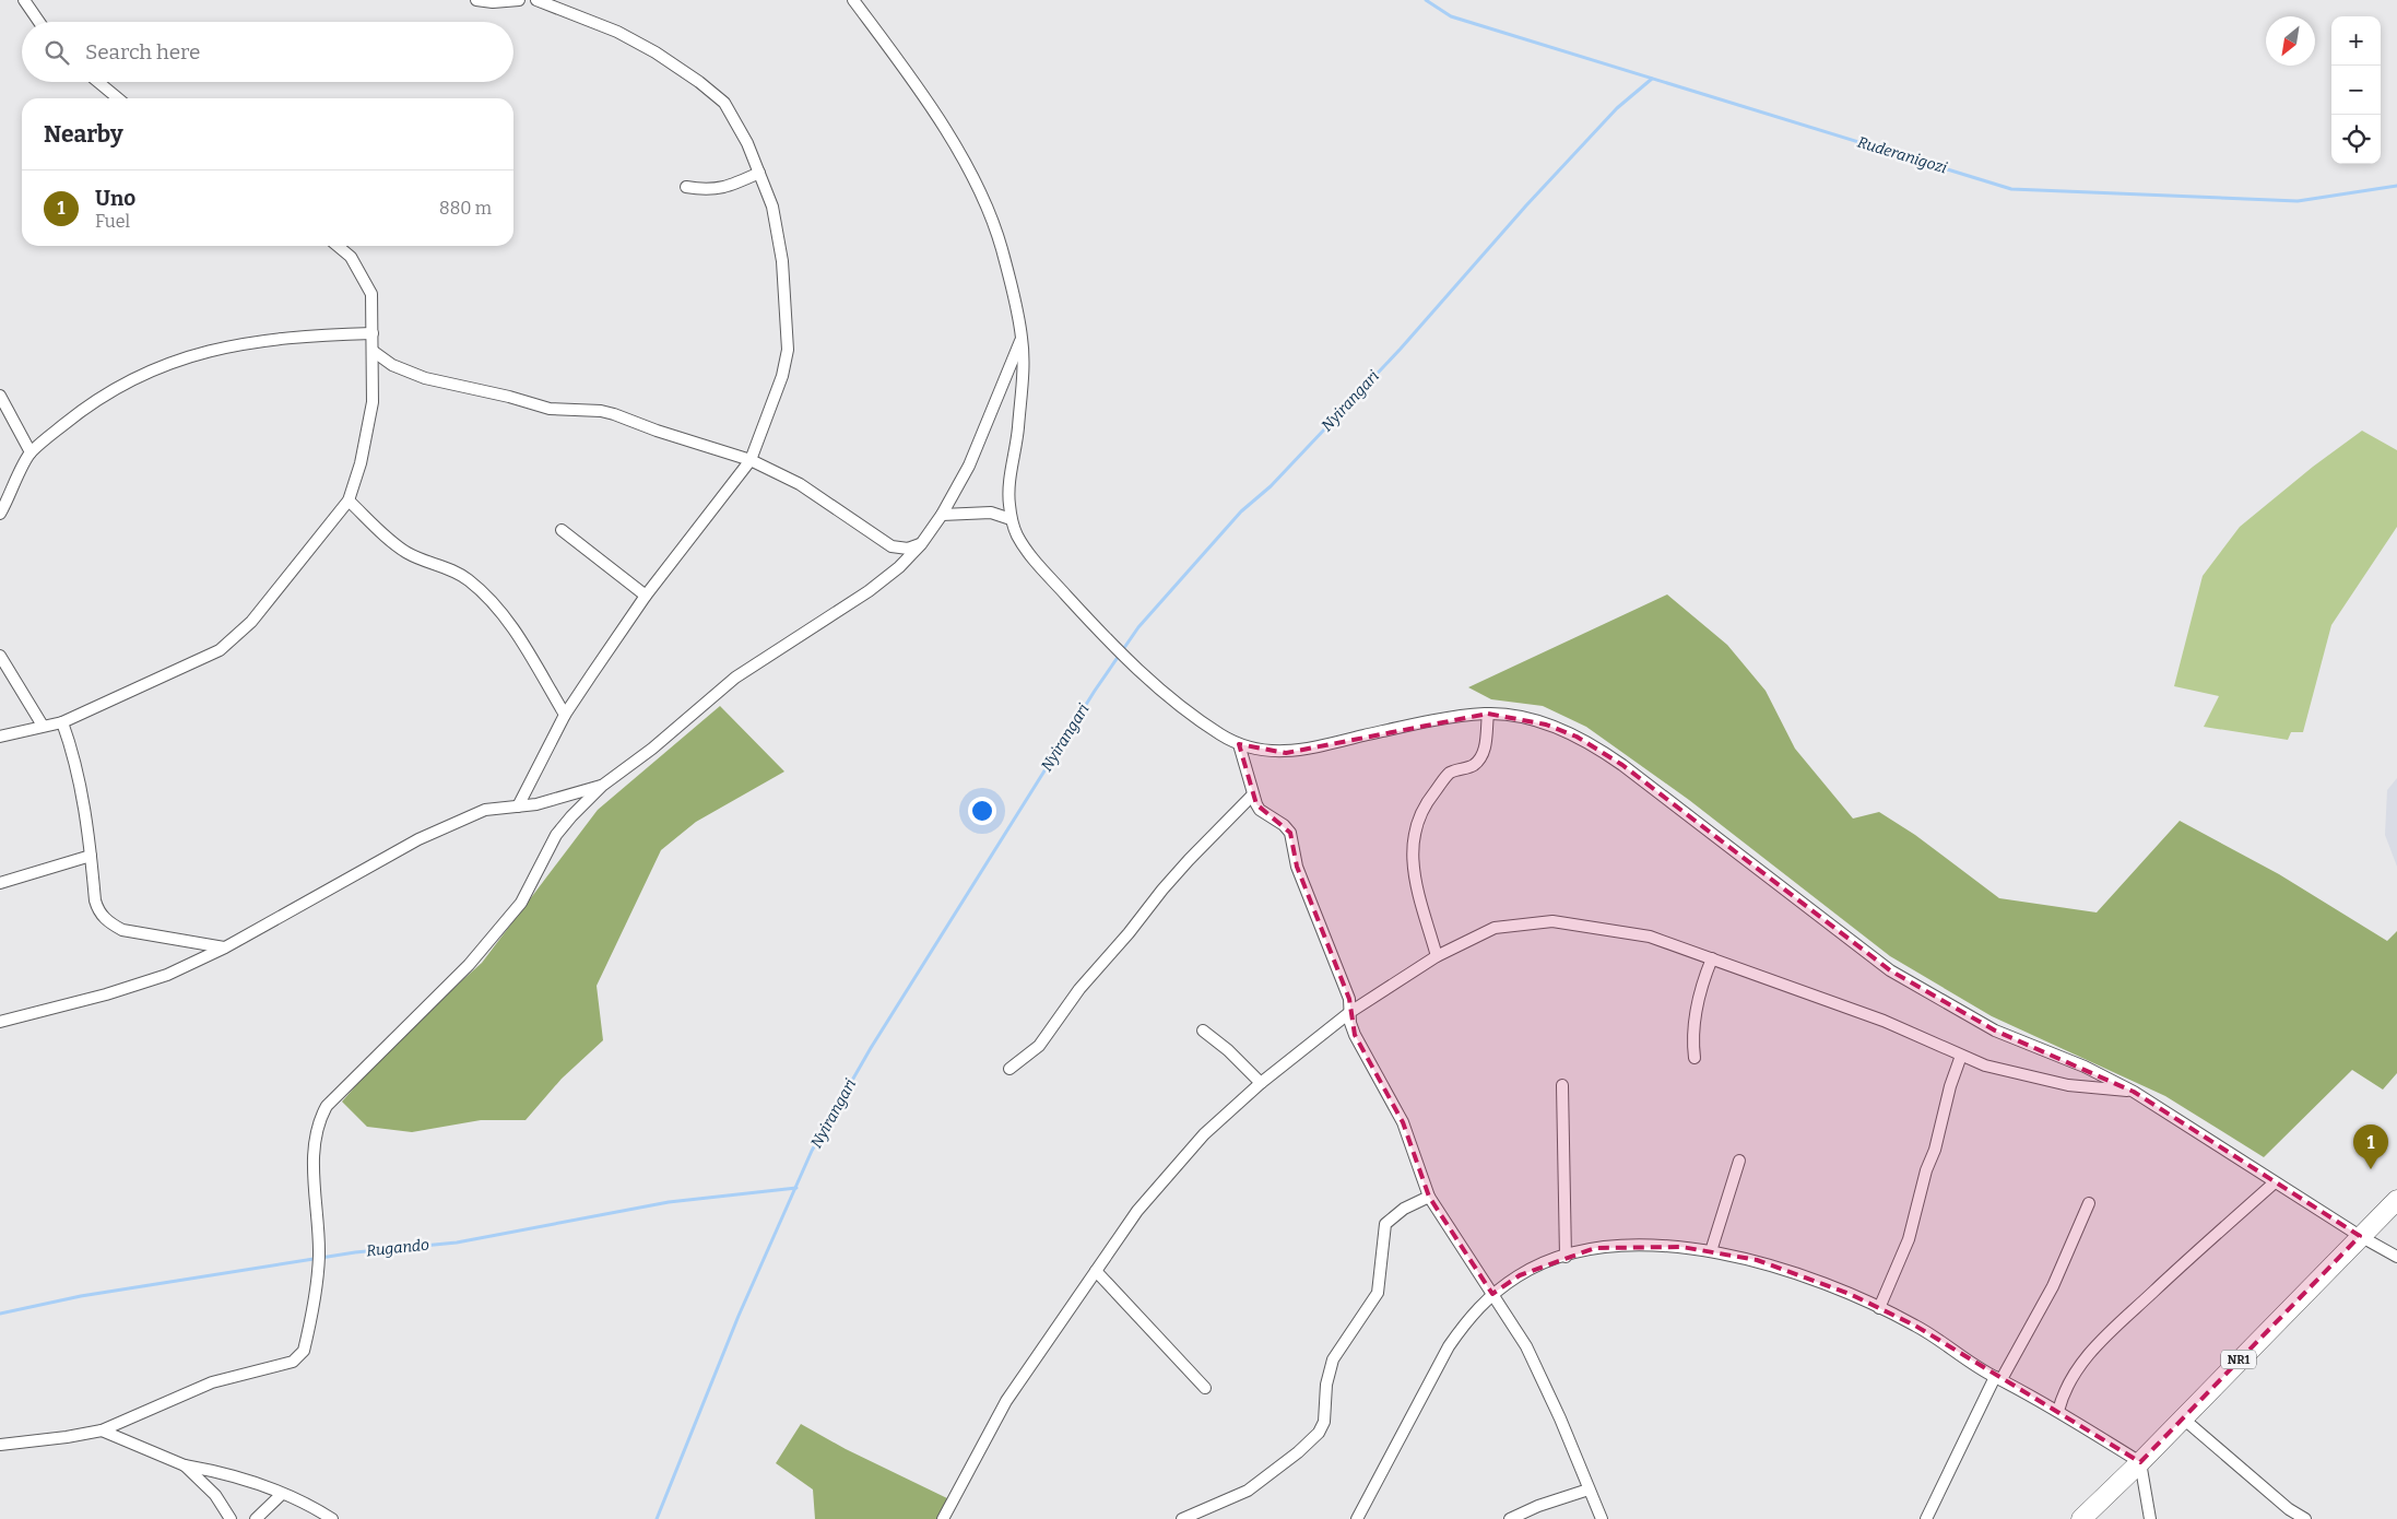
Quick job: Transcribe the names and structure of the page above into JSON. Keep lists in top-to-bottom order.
{
  "streets": {
    "highway": ["NR1"]
  },
  "water": ["Ruderanigozi", "Nyirangari", "Rugando"],
  "north": "bottom left",
  "page": {
    "map_buttons": ["+", "−"],
    "search": "Search here",
    "heading": "Nearby",
    "list": [
      {
        "mark": "1",
        "name": "Uno",
        "note": "Fuel",
        "value": "880 m"
      }
    ],
    "pins": "1"
  }
}
